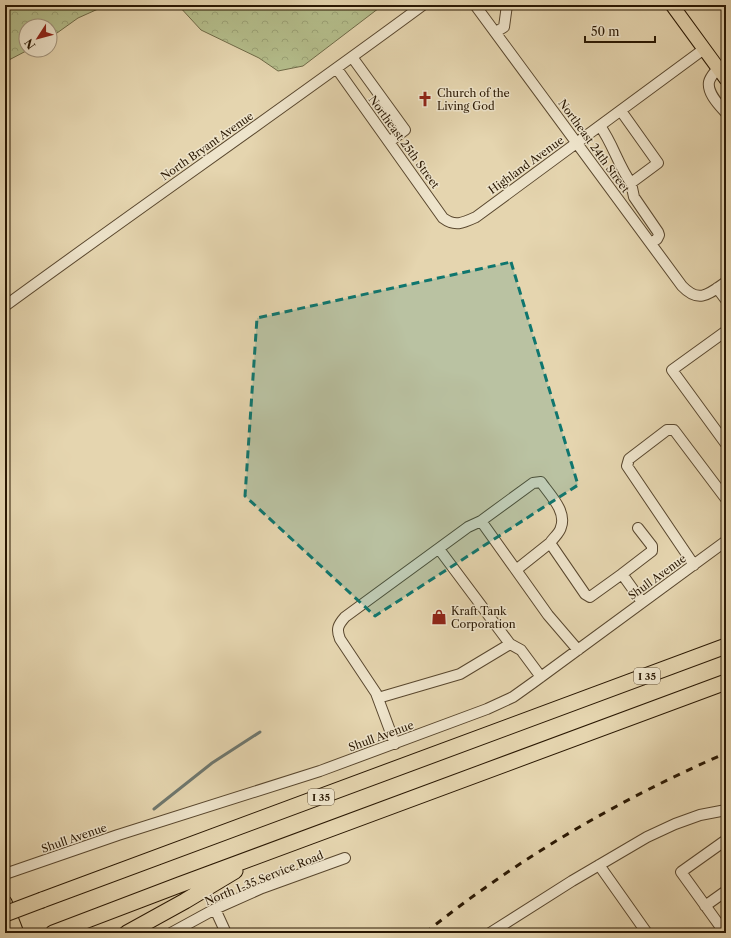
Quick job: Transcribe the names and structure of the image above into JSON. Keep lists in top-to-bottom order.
{
  "streets": {
    "highway": ["I 35"],
    "street": [
      "Northeast 25th Street",
      "North Bryant Avenue",
      "Northeast 24th Street",
      "Highland Avenue",
      "Shull Avenue",
      "North I-35 Service Road"
    ]
  },
  "crossings": [
    ["Northeast 25th Street", "North Bryant Avenue"],
    ["Northeast 25th Street", "Highland Avenue"],
    ["Northeast 24th Street", "Highland Avenue"]
  ],
  "places": {
    "church": ["Church of the Living God"],
    "shop": ["Kraft Tank Corporation"]
  },
  "scale_bar": "50 m",
  "north": "bottom left"
}
